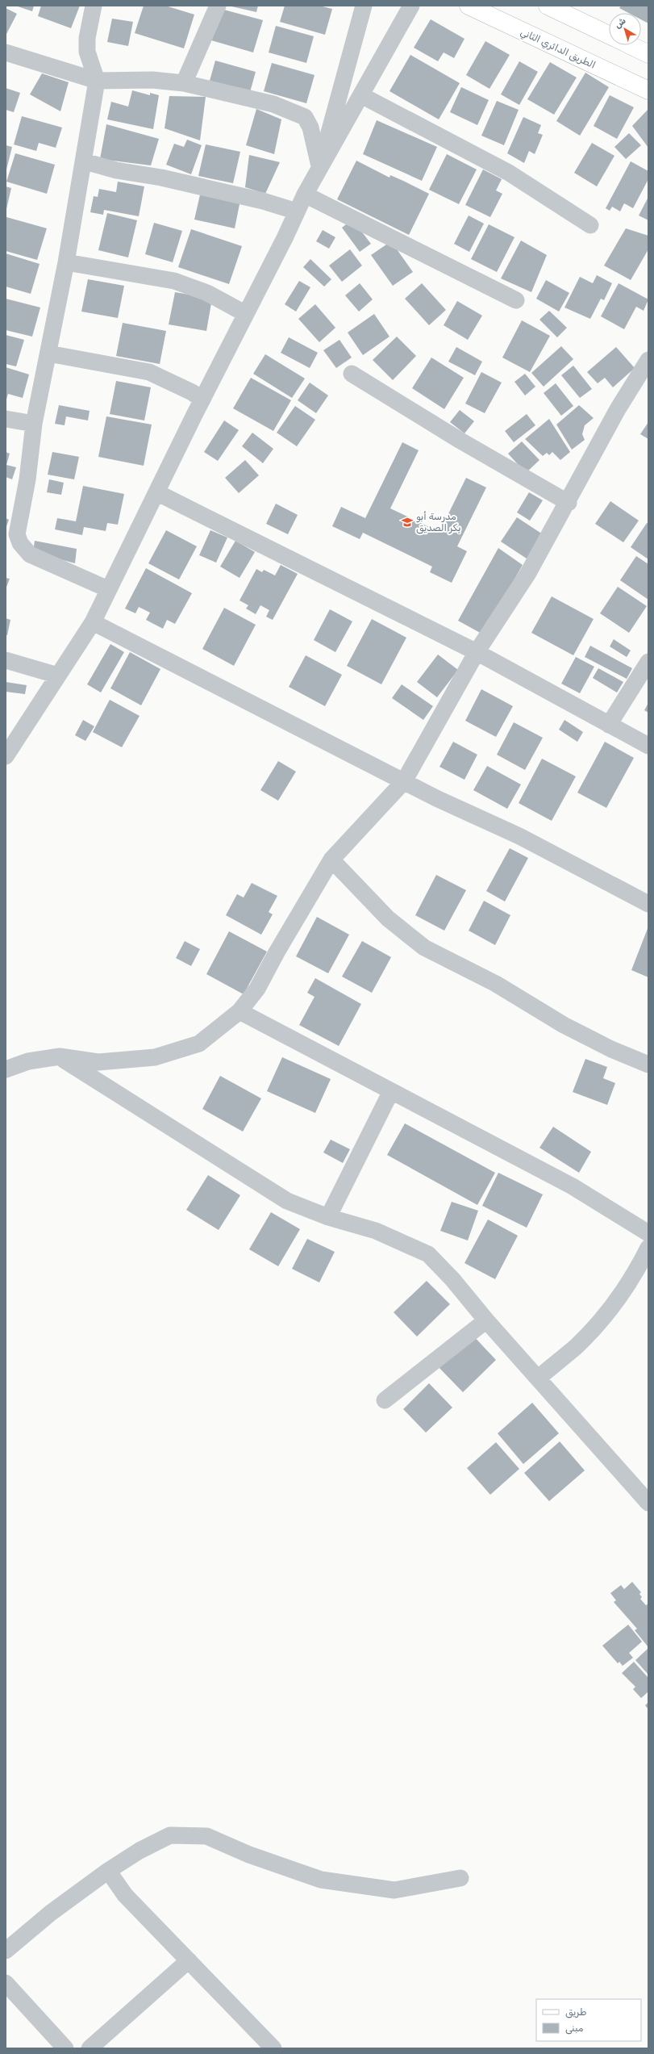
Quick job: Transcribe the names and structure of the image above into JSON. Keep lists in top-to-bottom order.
{
  "streets": {
    "main road": ["الطريق الدائري الثاني"]
  },
  "places": {
    "school or university": ["مدرسة أبو بكر الصديق"]
  },
  "legend": ["طريق", "مبنى"],
  "north": "top left"
}
